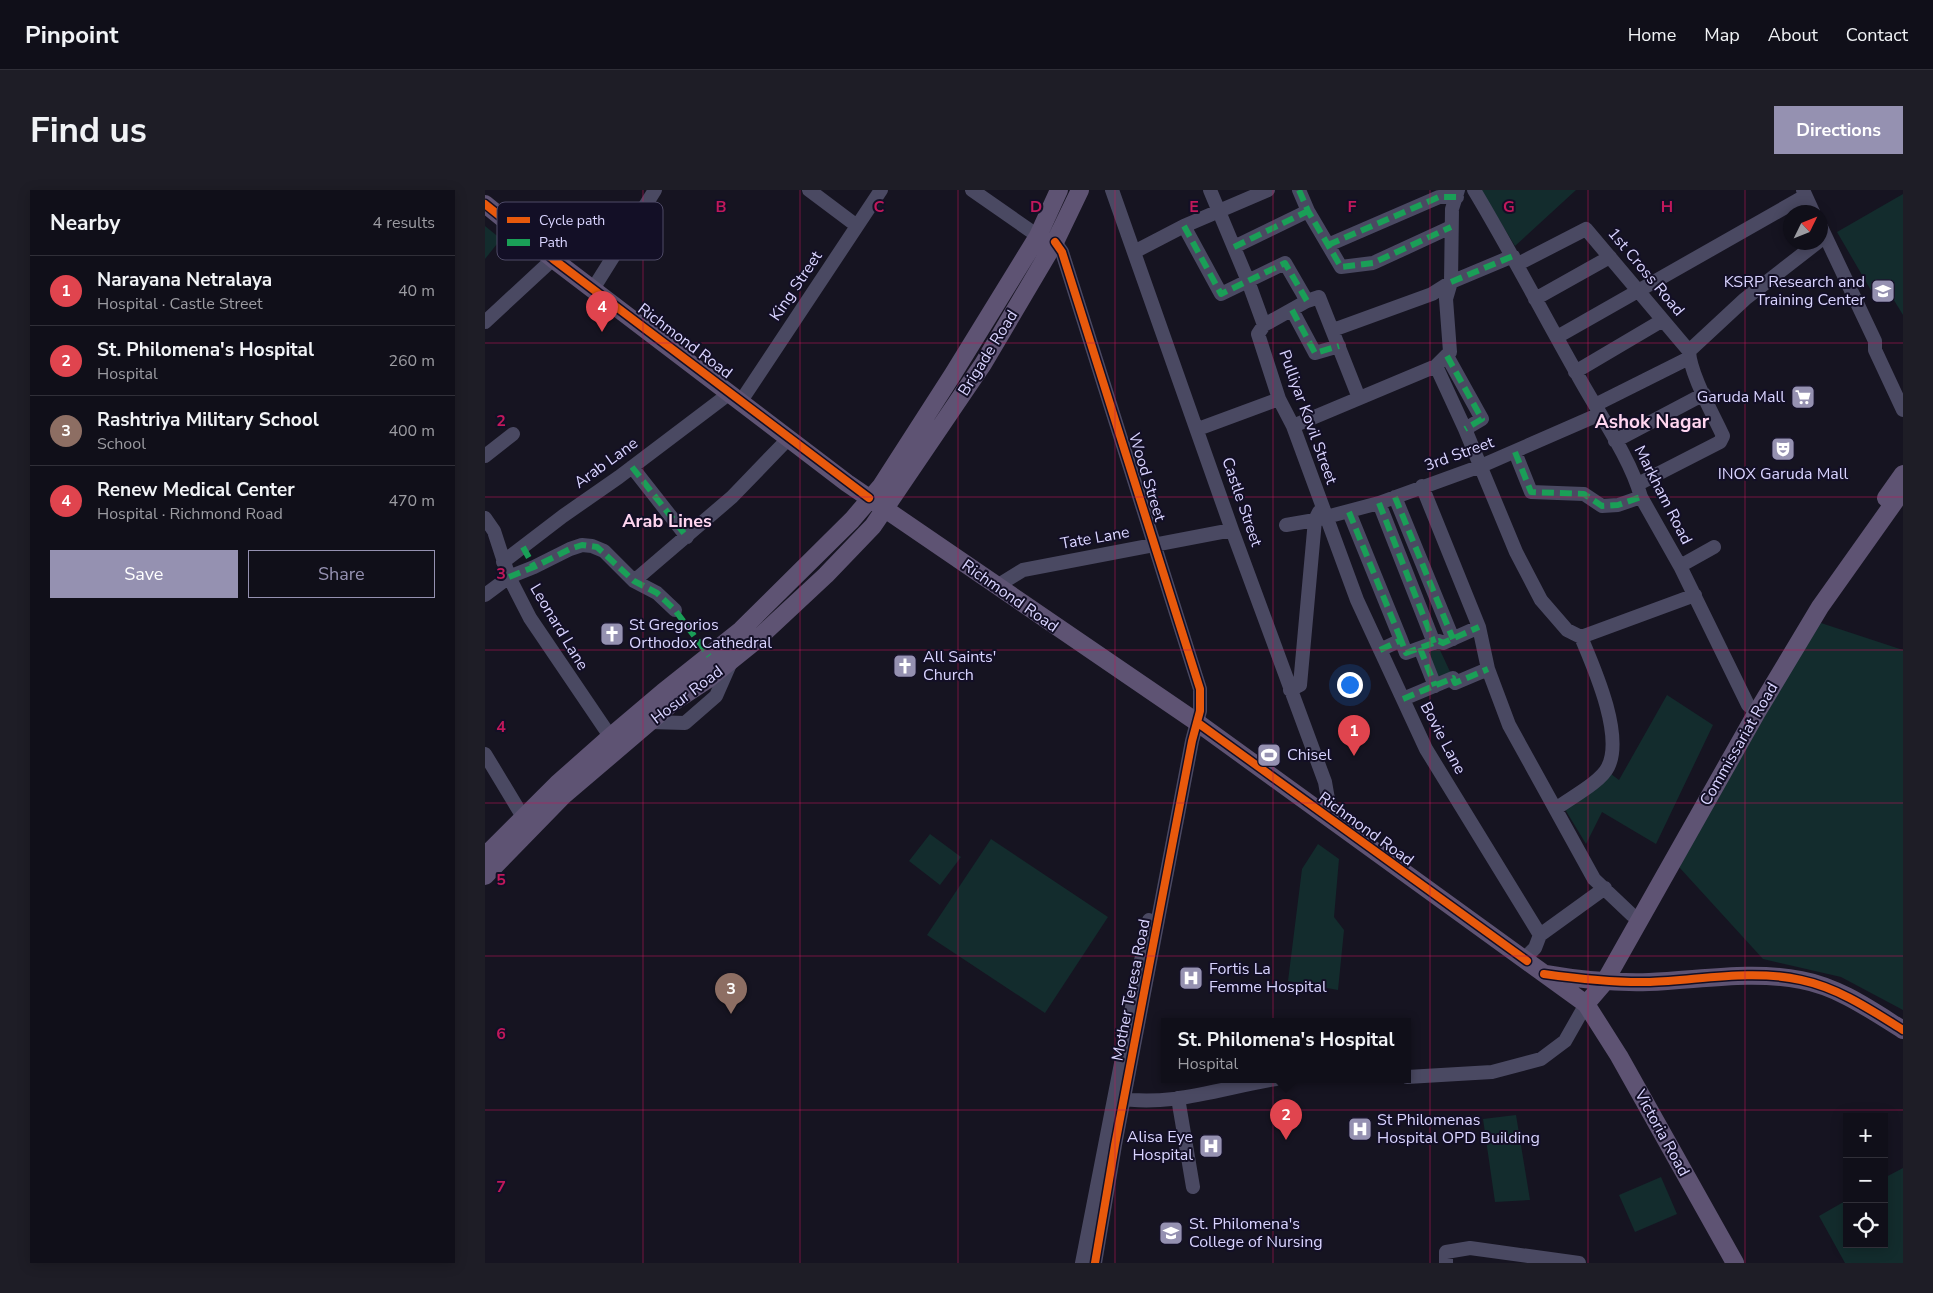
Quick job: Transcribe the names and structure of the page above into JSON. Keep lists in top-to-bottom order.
{
  "streets": {
    "main road": [
      "Richmond Road",
      "Brigade Road",
      "Hosur Road",
      "Commissariat Road",
      "Victoria Road"
    ],
    "street": [
      "1st Cross Road",
      "King Street",
      "Pulliyar Kovil Street",
      "3rd Street",
      "Arab Lane",
      "Wood Street",
      "Markham Road",
      "Castle Street",
      "Tate Lane",
      "Leonard Lane",
      "Bovie Lane",
      "Mother Teresa Road"
    ]
  },
  "crossings": [
    ["1st Cross Road", "3rd Street"],
    ["1st Cross Road", "Markham Road"],
    ["King Street", "Richmond Road"],
    ["King Street", "Arab Lane"],
    ["Richmond Road", "Brigade Road"],
    ["Richmond Road", "Arab Lane"],
    ["Richmond Road", "Wood Street"],
    ["Richmond Road", "Castle Street"],
    ["Richmond Road", "Tate Lane"],
    ["Richmond Road", "Hosur Road"],
    ["Richmond Road", "Commissariat Road"],
    ["Richmond Road", "Mother Teresa Road"],
    ["Richmond Road", "Victoria Road"],
    ["Brigade Road", "Wood Street"],
    ["Brigade Road", "Hosur Road"],
    ["Pulliyar Kovil Street", "3rd Street"],
    ["Pulliyar Kovil Street", "Bovie Lane"],
    ["3rd Street", "Markham Road"],
    ["3rd Street", "Bovie Lane"],
    ["Arab Lane", "Leonard Lane"],
    ["Wood Street", "Tate Lane"],
    ["Wood Street", "Mother Teresa Road"],
    ["Markham Road", "Commissariat Road"],
    ["Castle Street", "Tate Lane"],
    ["Leonard Lane", "Hosur Road"],
    ["Commissariat Road", "Victoria Road"]
  ],
  "districts": ["Ashok Nagar", "Arab Lines"],
  "places": {
    "school or university": ["KSRP Research and Training Center", "St. Philomena's College of Nursing"],
    "supermarket": ["Garuda Mall"],
    "theatre": ["INOX Garuda Mall"],
    "church": ["St Gregorios Orthodox Cathedral", "All Saints' Church"],
    "sports": ["Chisel"],
    "hospital": ["Fortis La Femme Hospital", "St Philomenas Hospital OPD Building", "Alisa Eye Hospital"]
  },
  "legend": ["Cycle path", "Path"],
  "north": "top right",
  "page": {
    "header": "Pinpoint",
    "nav": [
      "Home",
      "Map",
      "About",
      "Contact"
    ],
    "buttons": [
      "Directions",
      ["Save", "Share"]
    ],
    "title": "Find us",
    "heading": ["Nearby", "4 results"],
    "list": [
      {
        "mark": "1",
        "name": "Narayana Netralaya",
        "note": "Hospital · Castle Street",
        "value": "40 m"
      },
      {
        "mark": "2",
        "name": "St. Philomena's Hospital",
        "note": "Hospital",
        "value": "260 m"
      },
      {
        "mark": "3",
        "name": "Rashtriya Military School",
        "note": "School",
        "value": "400 m"
      },
      {
        "mark": "4",
        "name": "Renew Medical Center",
        "note": "Hospital · Richmond Road",
        "value": "470 m"
      }
    ],
    "pins": [
      "4",
      "1",
      "3",
      "2"
    ],
    "popup": ["St. Philomena's Hospital", "Hospital"],
    "map_buttons": ["+", "−"]
  },
  "grid": {
    "columns": [
      "B",
      "C",
      "D",
      "E",
      "F",
      "G",
      "H"
    ],
    "rows": [
      "2",
      "3",
      "4",
      "5",
      "6",
      "7"
    ]
  }
}
